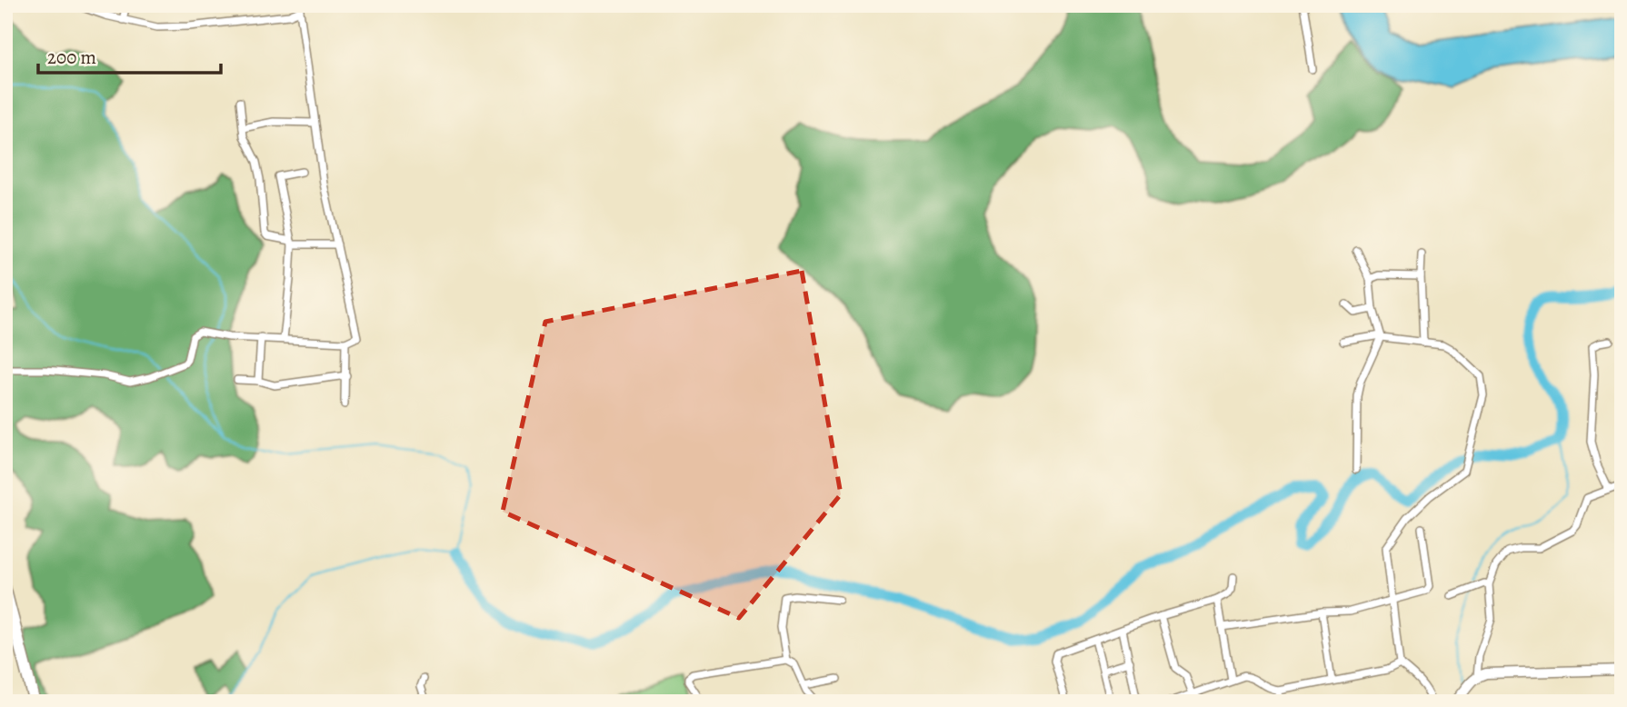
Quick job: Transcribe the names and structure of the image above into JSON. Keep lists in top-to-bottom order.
{
  "scale_bar": "200 m"
}
